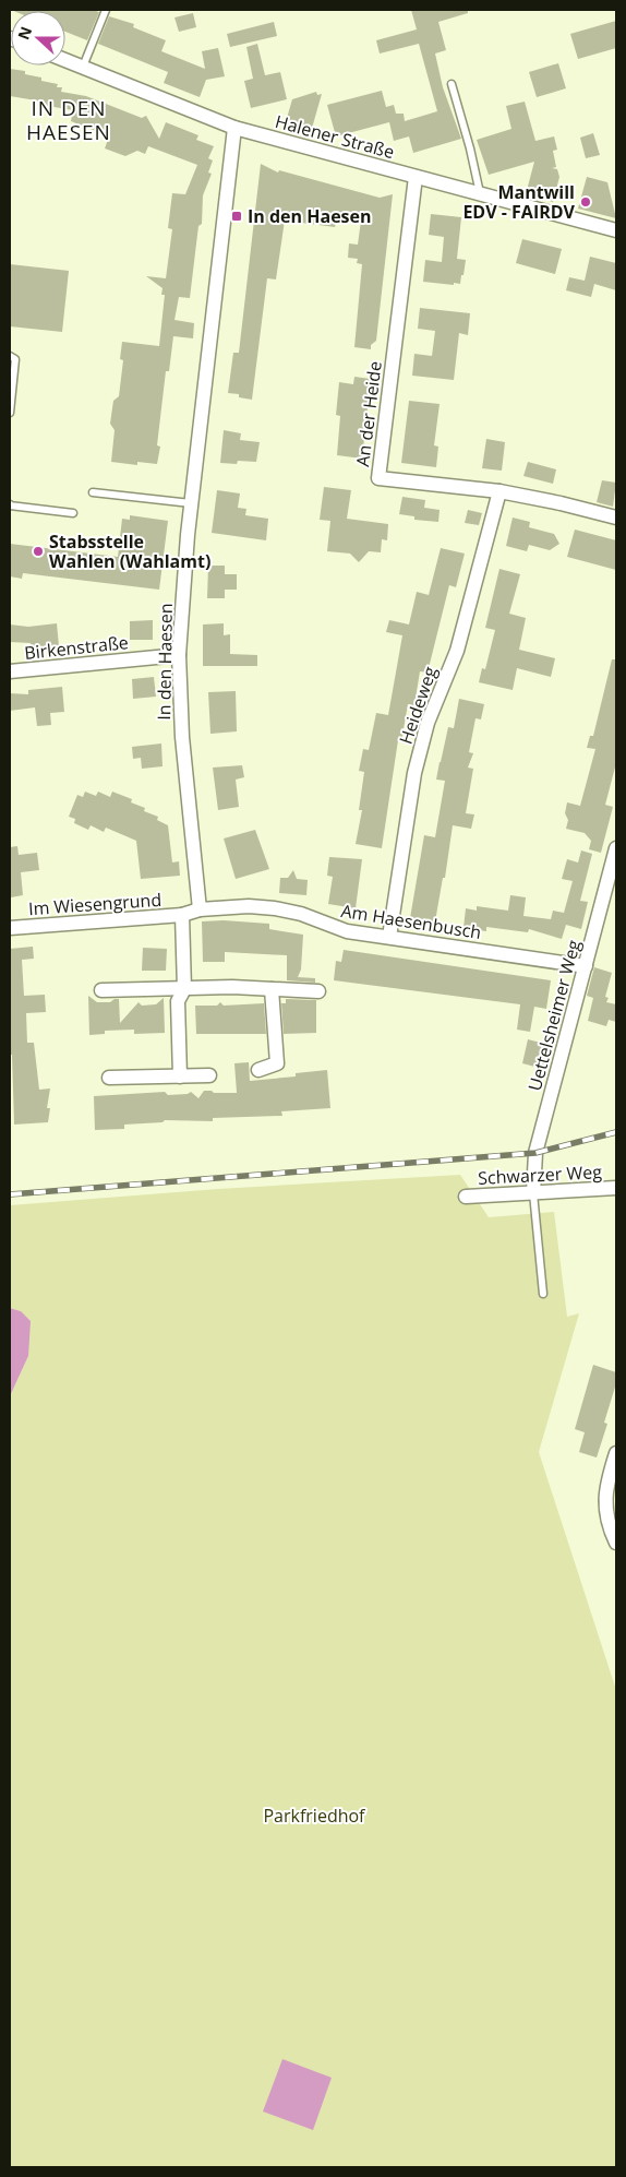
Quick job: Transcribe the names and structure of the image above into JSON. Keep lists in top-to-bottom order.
{
  "streets": {
    "street": [
      "Halener Straße",
      "An der Heide",
      "Birkenstraße",
      "In den Haesen",
      "Heideweg",
      "Im Wiesengrund",
      "Am Haesenbusch",
      "Uettelsheimer Weg",
      "Schwarzer Weg"
    ]
  },
  "crossings": [
    ["Halener Straße", "An der Heide"],
    ["Halener Straße", "In den Haesen"],
    ["An der Heide", "Heideweg"],
    ["Birkenstraße", "In den Haesen"],
    ["In den Haesen", "Am Haesenbusch"],
    ["Heideweg", "Am Haesenbusch"],
    ["Am Haesenbusch", "Uettelsheimer Weg"],
    ["Uettelsheimer Weg", "Schwarzer Weg"]
  ],
  "districts": ["IN DEN HAESEN"],
  "parks": ["Parkfriedhof"],
  "places": {
    "other": ["Mantwill EDV - FAIRDV", "Stabsstelle Wahlen (Wahlamt)"],
    "transit": ["In den Haesen"]
  },
  "north": "left"
}
